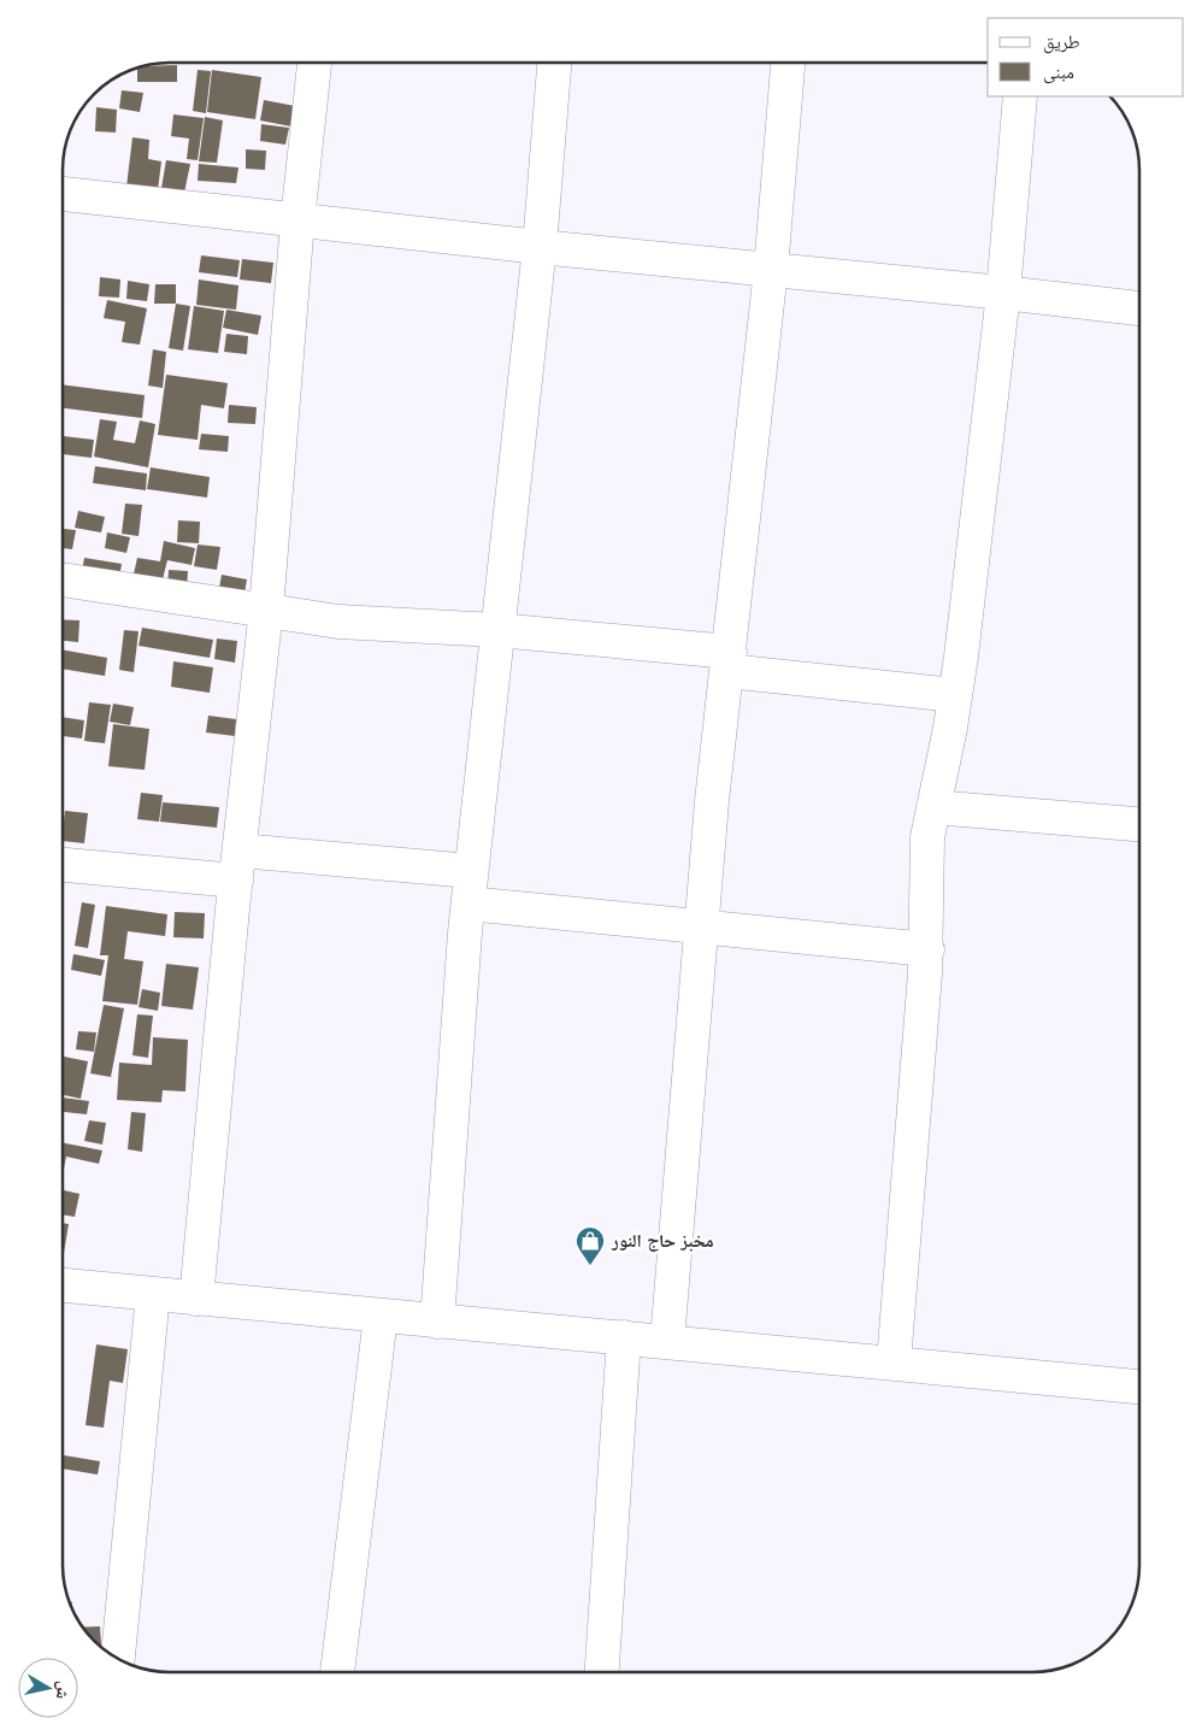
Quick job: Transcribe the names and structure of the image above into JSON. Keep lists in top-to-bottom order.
{
  "places": {
    "shop": ["مخبز حاج النور"]
  },
  "legend": ["طريق", "مبنى"],
  "north": "right"
}
